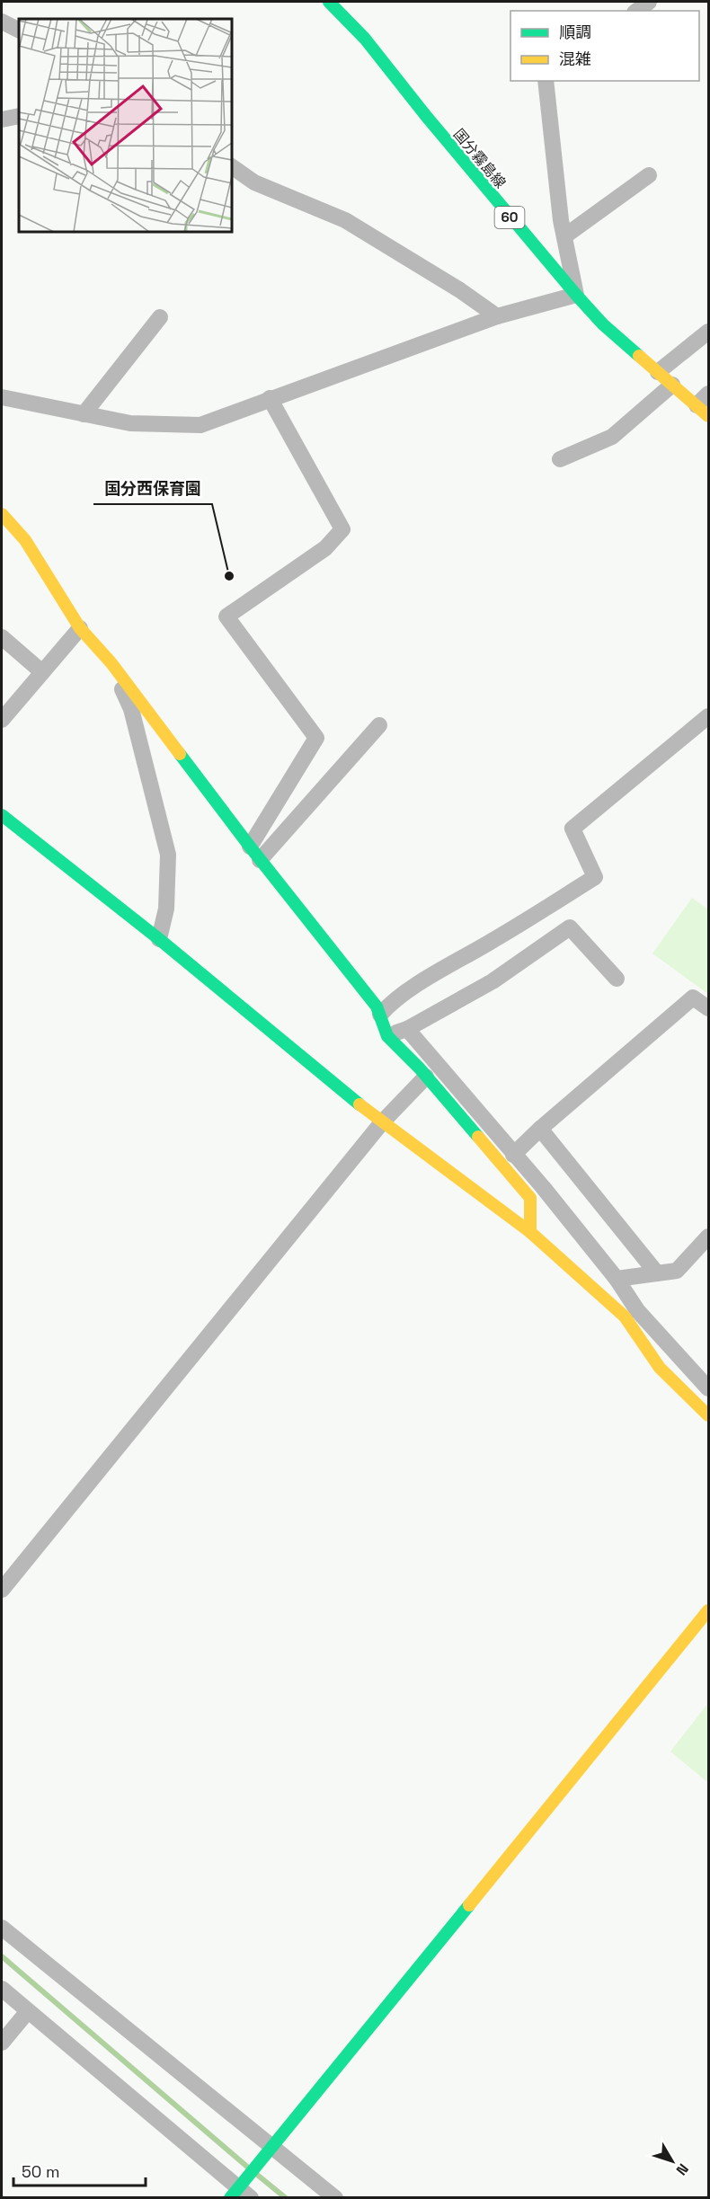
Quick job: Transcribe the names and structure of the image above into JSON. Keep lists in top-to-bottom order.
{
  "streets": {
    "street": ["国分霧島線", "60"]
  },
  "places": ["国分西保育園"],
  "legend": ["順調", "混雑"],
  "scale_bar": "50 m",
  "north": "bottom right"
}
